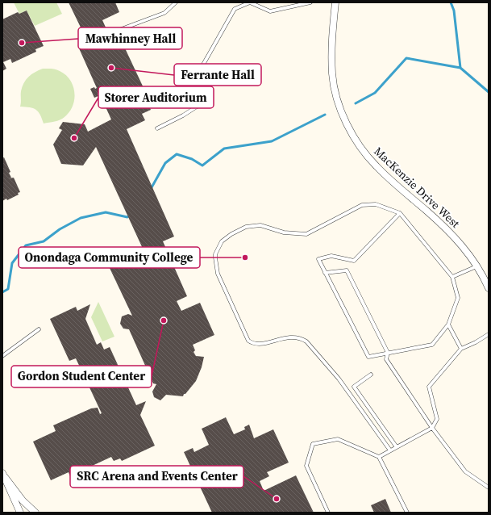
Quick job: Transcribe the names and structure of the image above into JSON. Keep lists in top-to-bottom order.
{
  "streets": {
    "street": ["MacKenzie Drive West"]
  },
  "places": [
    "Mawhinney Hall",
    "Ferrante Hall",
    "Storer Auditorium",
    "Onondaga Community College",
    "Gordon Student Center",
    "SRC Arena and Events Center"
  ]
}
